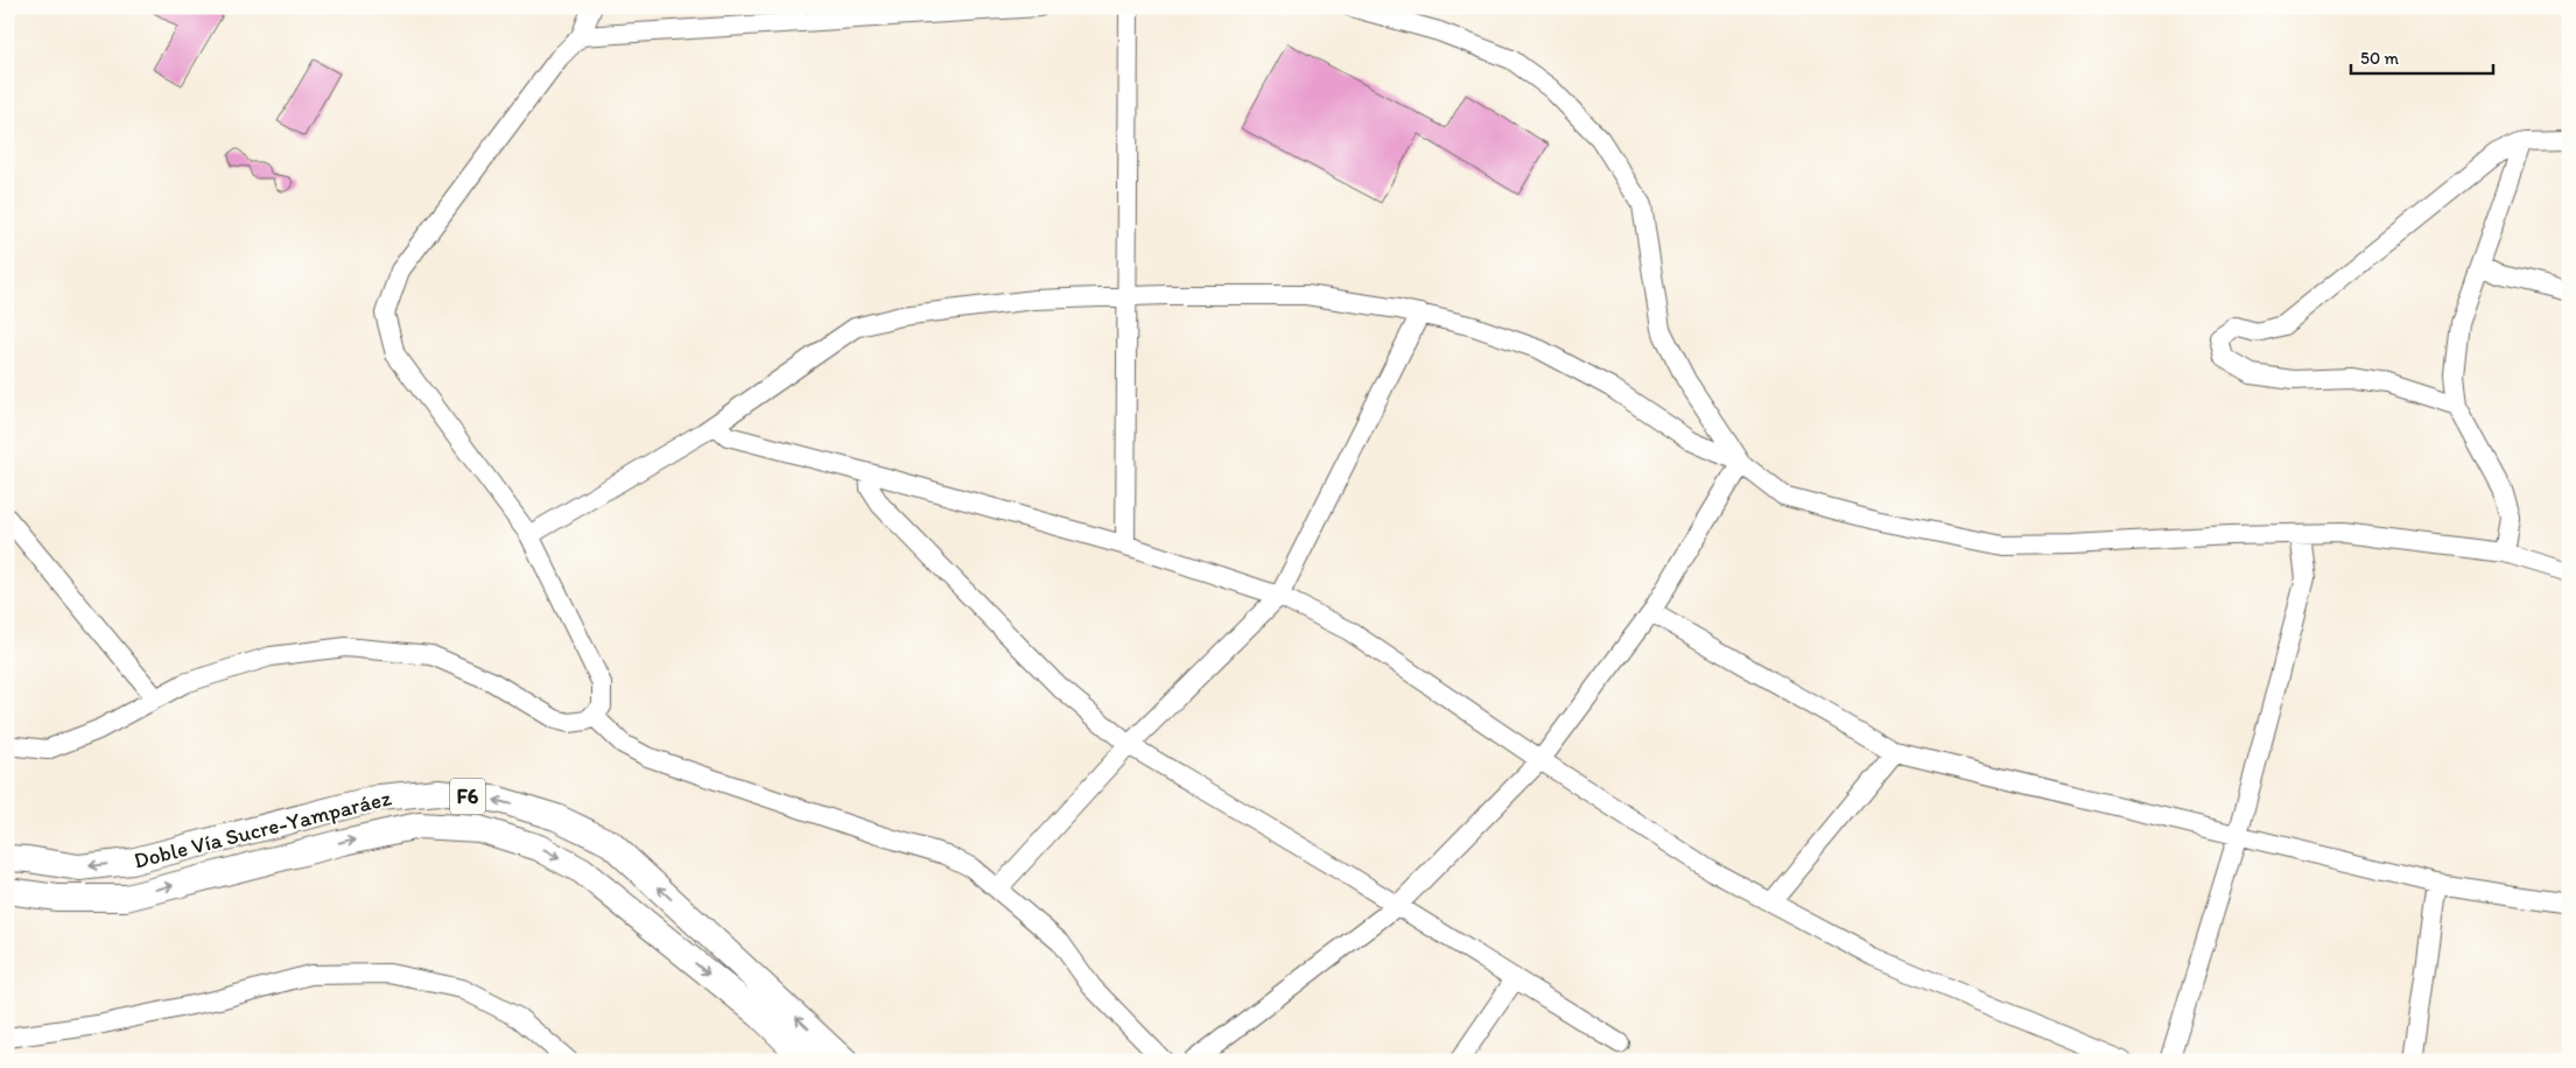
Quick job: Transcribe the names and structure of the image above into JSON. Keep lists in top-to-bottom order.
{
  "streets": {
    "highway": ["F6", "Doble Vía Sucre-Yamparáez"]
  },
  "scale_bar": "50 m"
}
